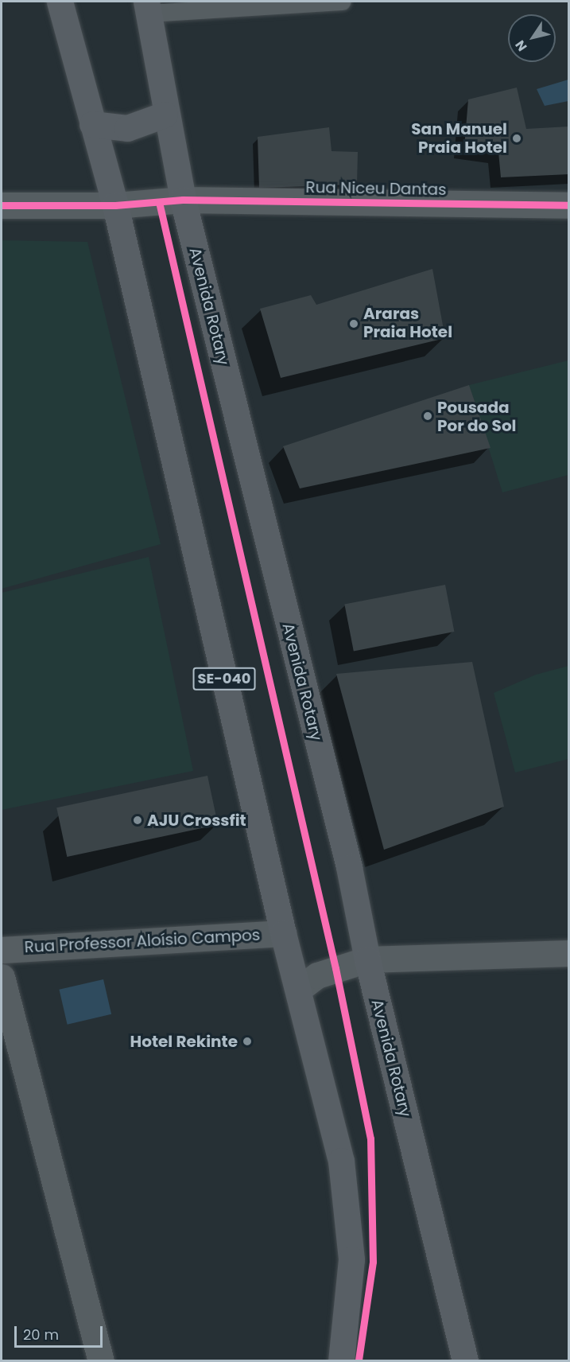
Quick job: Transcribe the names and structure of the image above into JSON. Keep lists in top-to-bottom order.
{
  "streets": {
    "main road": ["Avenida Rotary", "SE-040"],
    "street": ["Rua Niceu Dantas", "Rua Professor Aloísio Campos"]
  },
  "crossings": [
    ["Rua Niceu Dantas", "Avenida Rotary"],
    ["Rua Niceu Dantas", "SE-040"],
    ["SE-040", "Rua Professor Aloísio Campos"]
  ],
  "places": [
    "San Manuel Praia Hotel",
    "Araras Praia Hotel",
    "Pousada Por do Sol",
    "AJU Crossfit",
    "Hotel Rekinte"
  ],
  "scale_bar": "20 m",
  "north": "bottom left"
}
